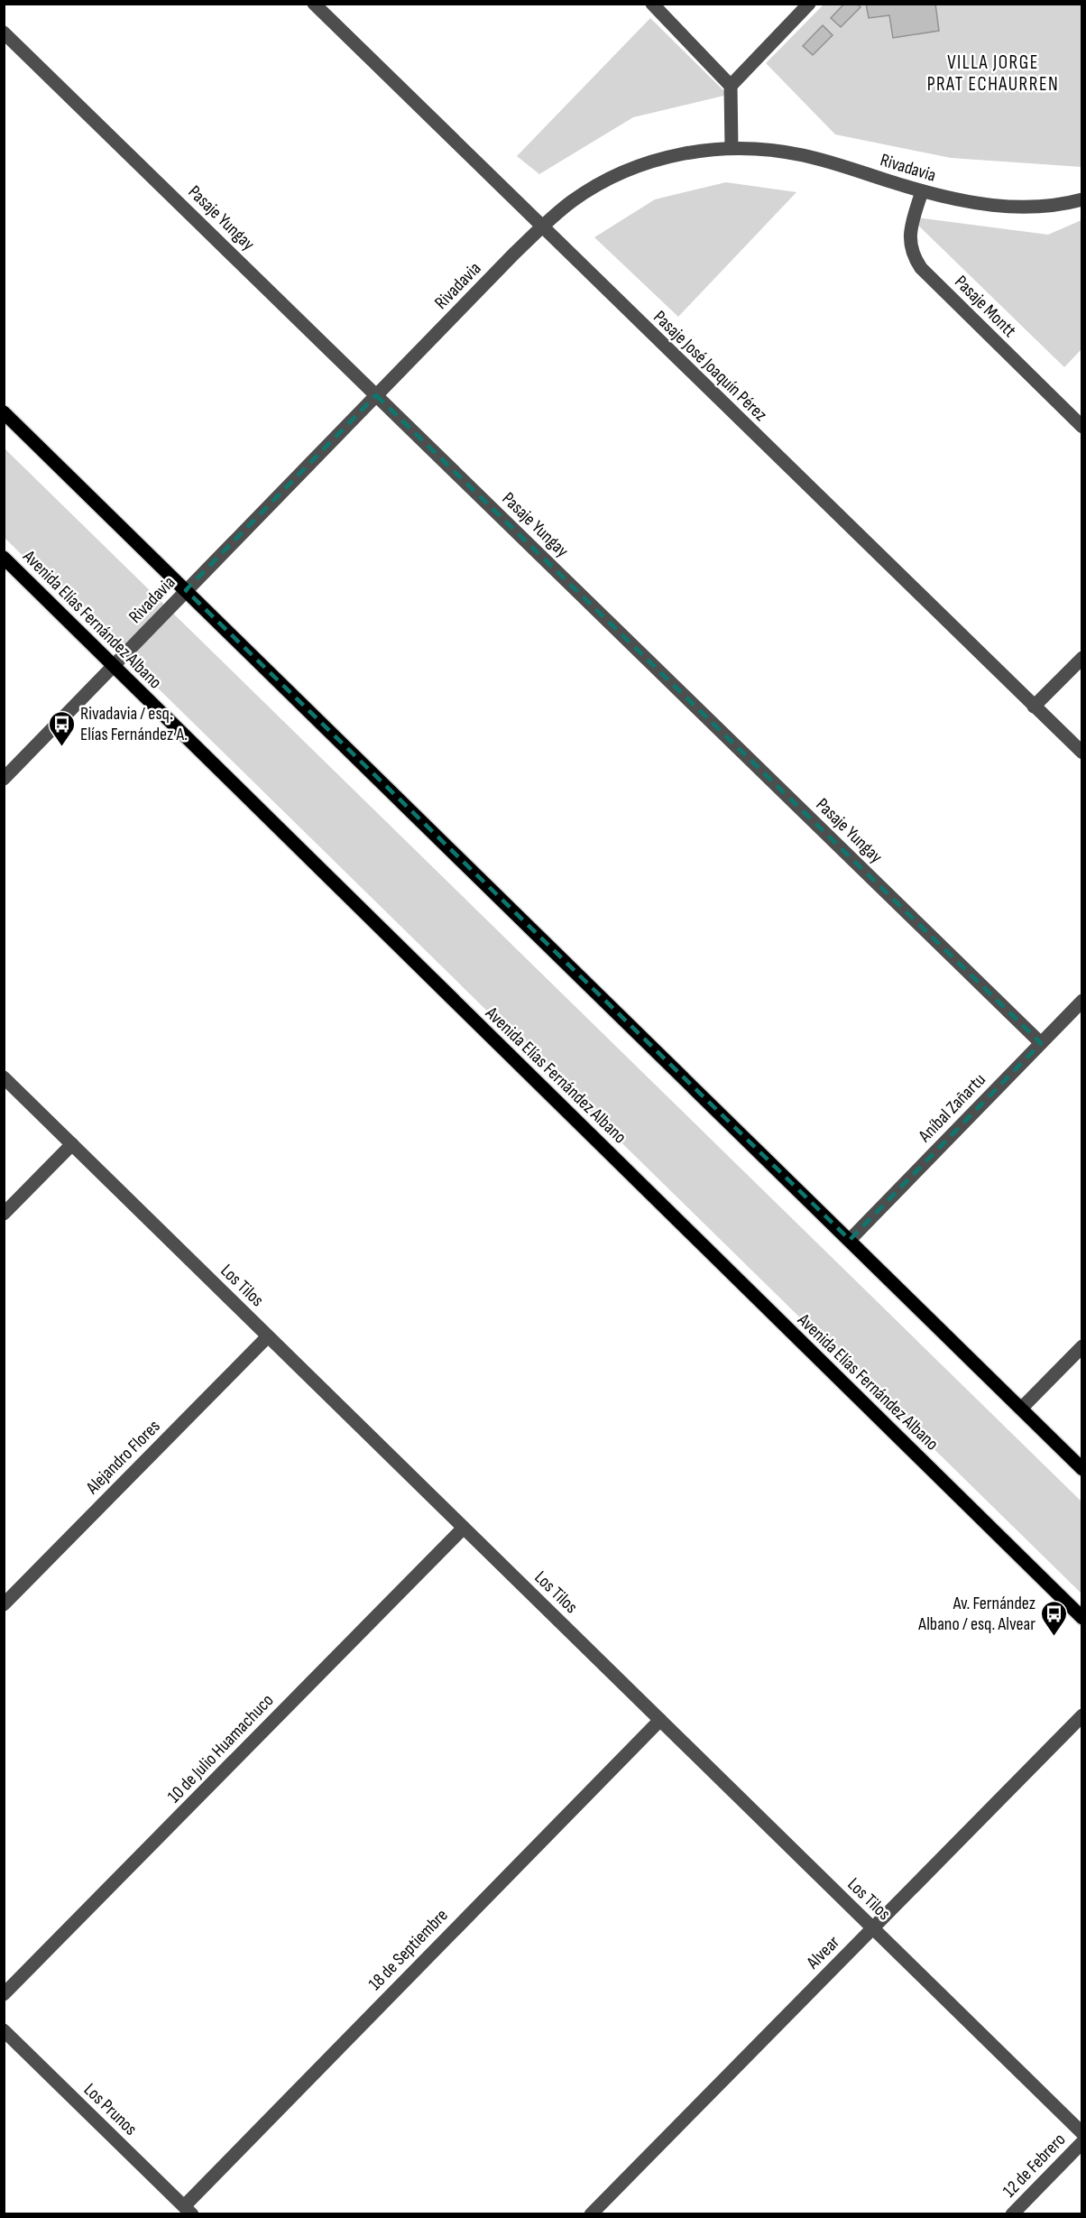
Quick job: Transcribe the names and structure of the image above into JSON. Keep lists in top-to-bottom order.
{
  "streets": {
    "main road": ["Avenida Elías Fernández Albano"],
    "street": [
      "Rivadavia",
      "Pasaje Yungay",
      "Pasaje Montt",
      "Pasaje José Joaquín Pérez",
      "Aníbal Zañartu",
      "Los Tilos",
      "Alejandro Flores",
      "10 de Julio Huamachuco",
      "18 de Septiembre",
      "Alvear",
      "Los Prunos",
      "12 de Febrero"
    ]
  },
  "crossings": [
    ["Rivadavia", "Pasaje Yungay"],
    ["Rivadavia", "Pasaje Montt"],
    ["Rivadavia", "Pasaje José Joaquín Pérez"],
    ["Rivadavia", "Avenida Elías Fernández Albano"],
    ["Pasaje Yungay", "Aníbal Zañartu"],
    ["Los Tilos", "Alejandro Flores"],
    ["Los Tilos", "10 de Julio Huamachuco"],
    ["Los Tilos", "18 de Septiembre"],
    ["Los Tilos", "Alvear"],
    ["18 de Septiembre", "Los Prunos"]
  ],
  "districts": ["VILLA JORGE PRAT ECHAURREN"],
  "places": {
    "bus stop": ["Rivadavia / esq. Elías Fernández A.", "Av. Fernández Albano / esq. Alvear"]
  }
}
